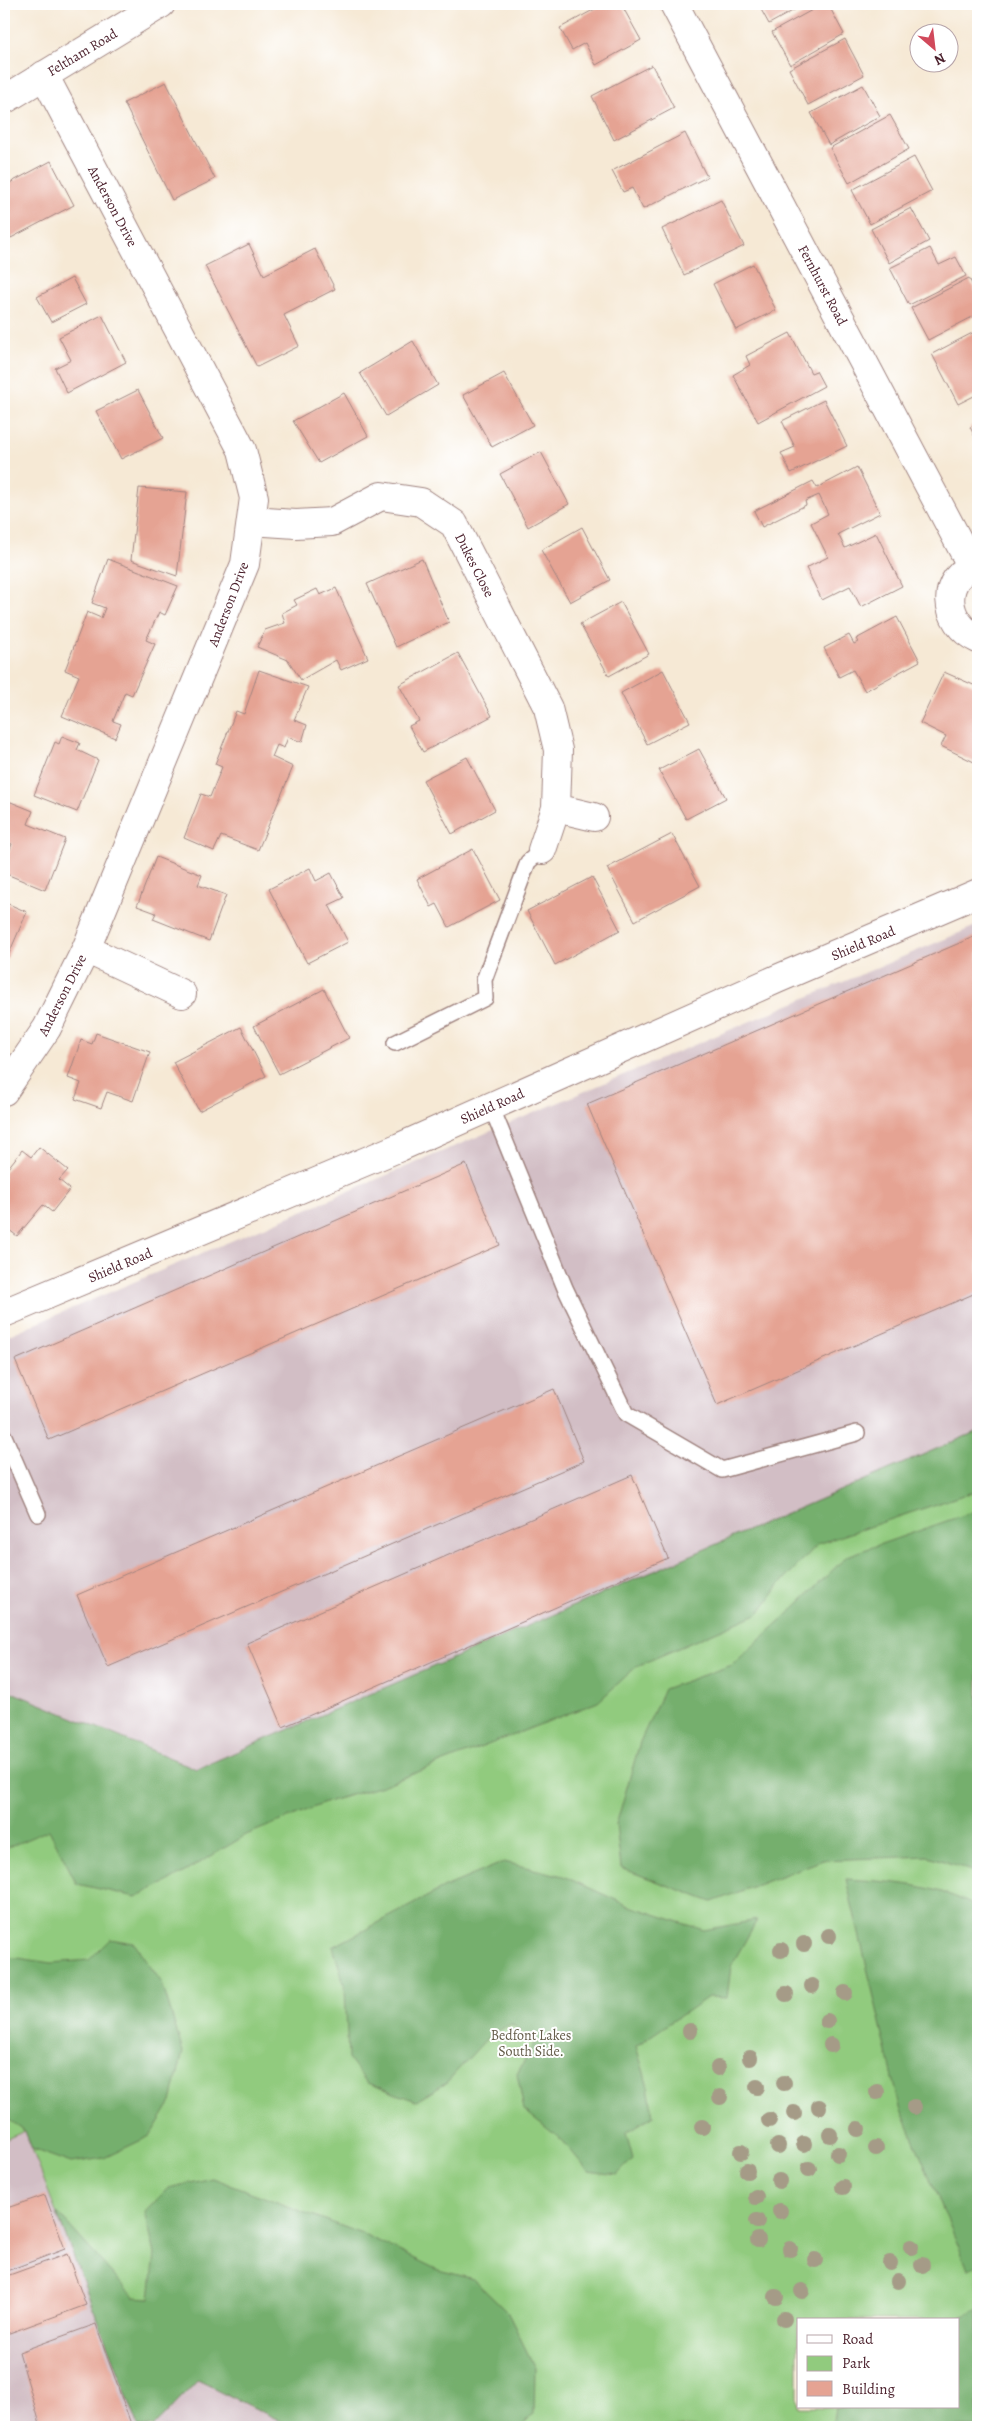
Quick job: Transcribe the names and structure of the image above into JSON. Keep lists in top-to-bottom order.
{
  "streets": {
    "street": [
      "Feltham Road",
      "Anderson Drive",
      "Fernhurst Road",
      "Dukes Close",
      "Shield Road"
    ]
  },
  "crossings": [
    ["Feltham Road", "Anderson Drive"],
    ["Anderson Drive", "Dukes Close"]
  ],
  "parks": ["Bedfont Lakes South Side."],
  "legend": ["Road", "Park", "Building"],
  "north": "bottom right"
}
